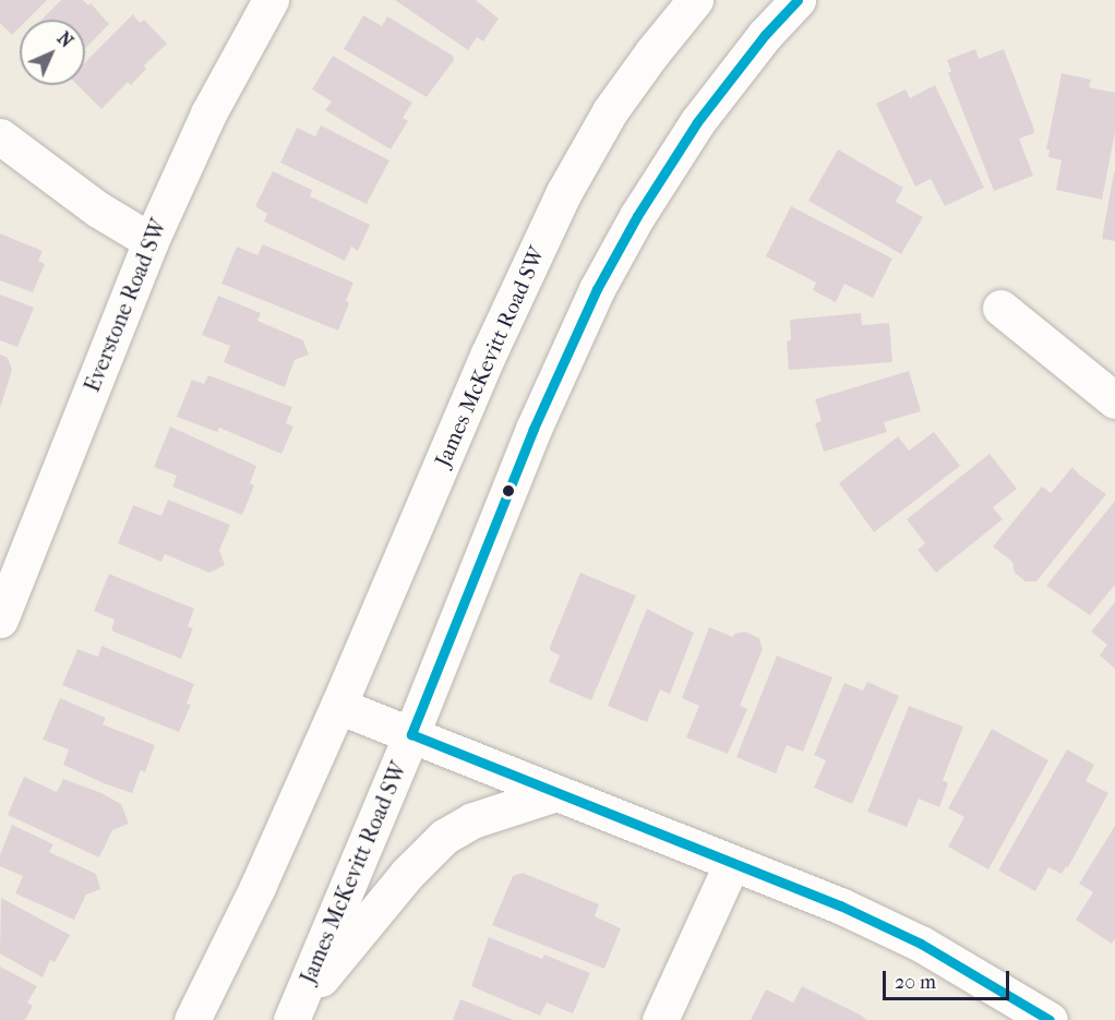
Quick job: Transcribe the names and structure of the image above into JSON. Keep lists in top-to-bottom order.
{
  "streets": {
    "main road": ["Everstone Road SW", "James McKevitt Road SW"]
  },
  "scale_bar": "20 m",
  "north": "top right"
}
